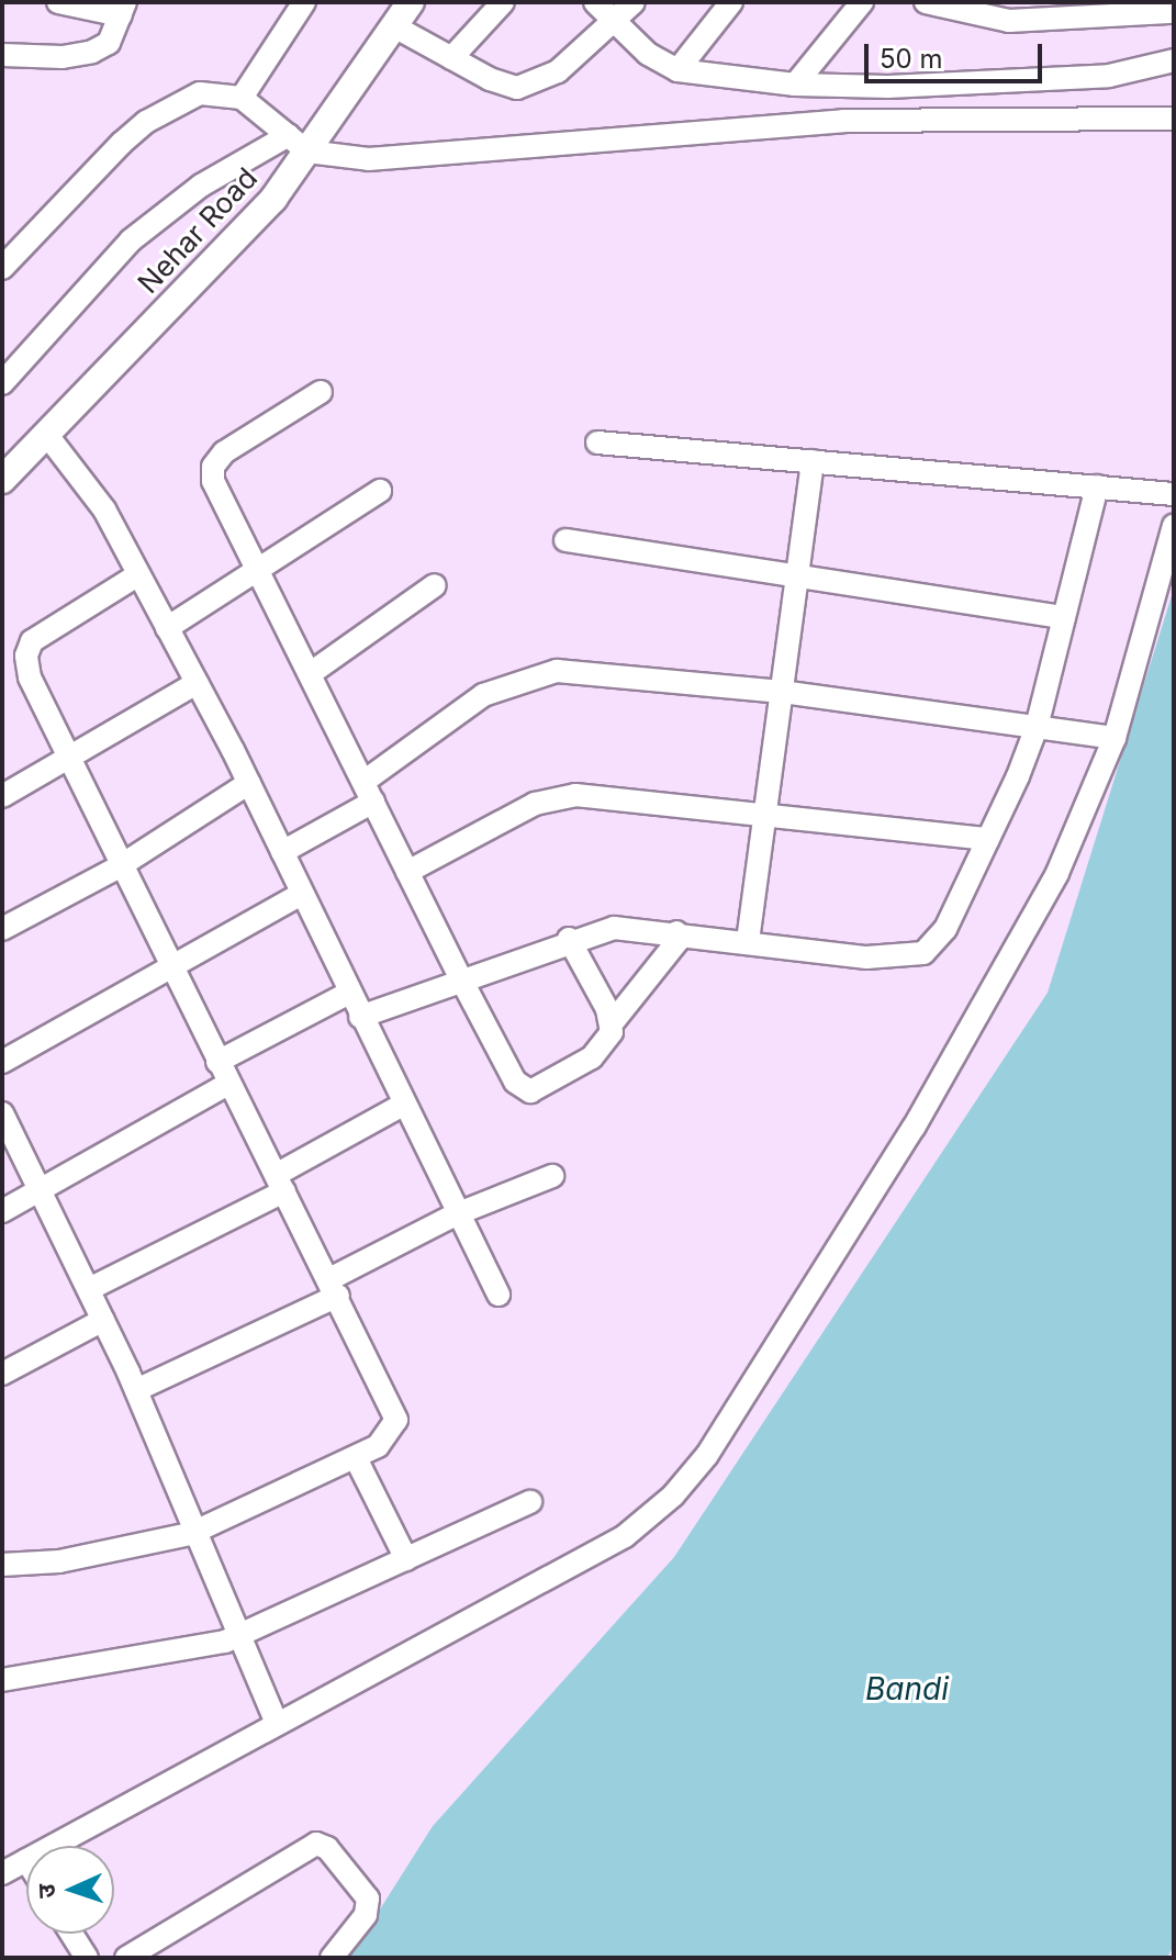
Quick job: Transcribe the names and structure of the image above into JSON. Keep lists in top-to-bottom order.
{
  "streets": {
    "street": ["Nehar Road"]
  },
  "water": ["Bandi"],
  "scale_bar": "50 m",
  "north": "left"
}
